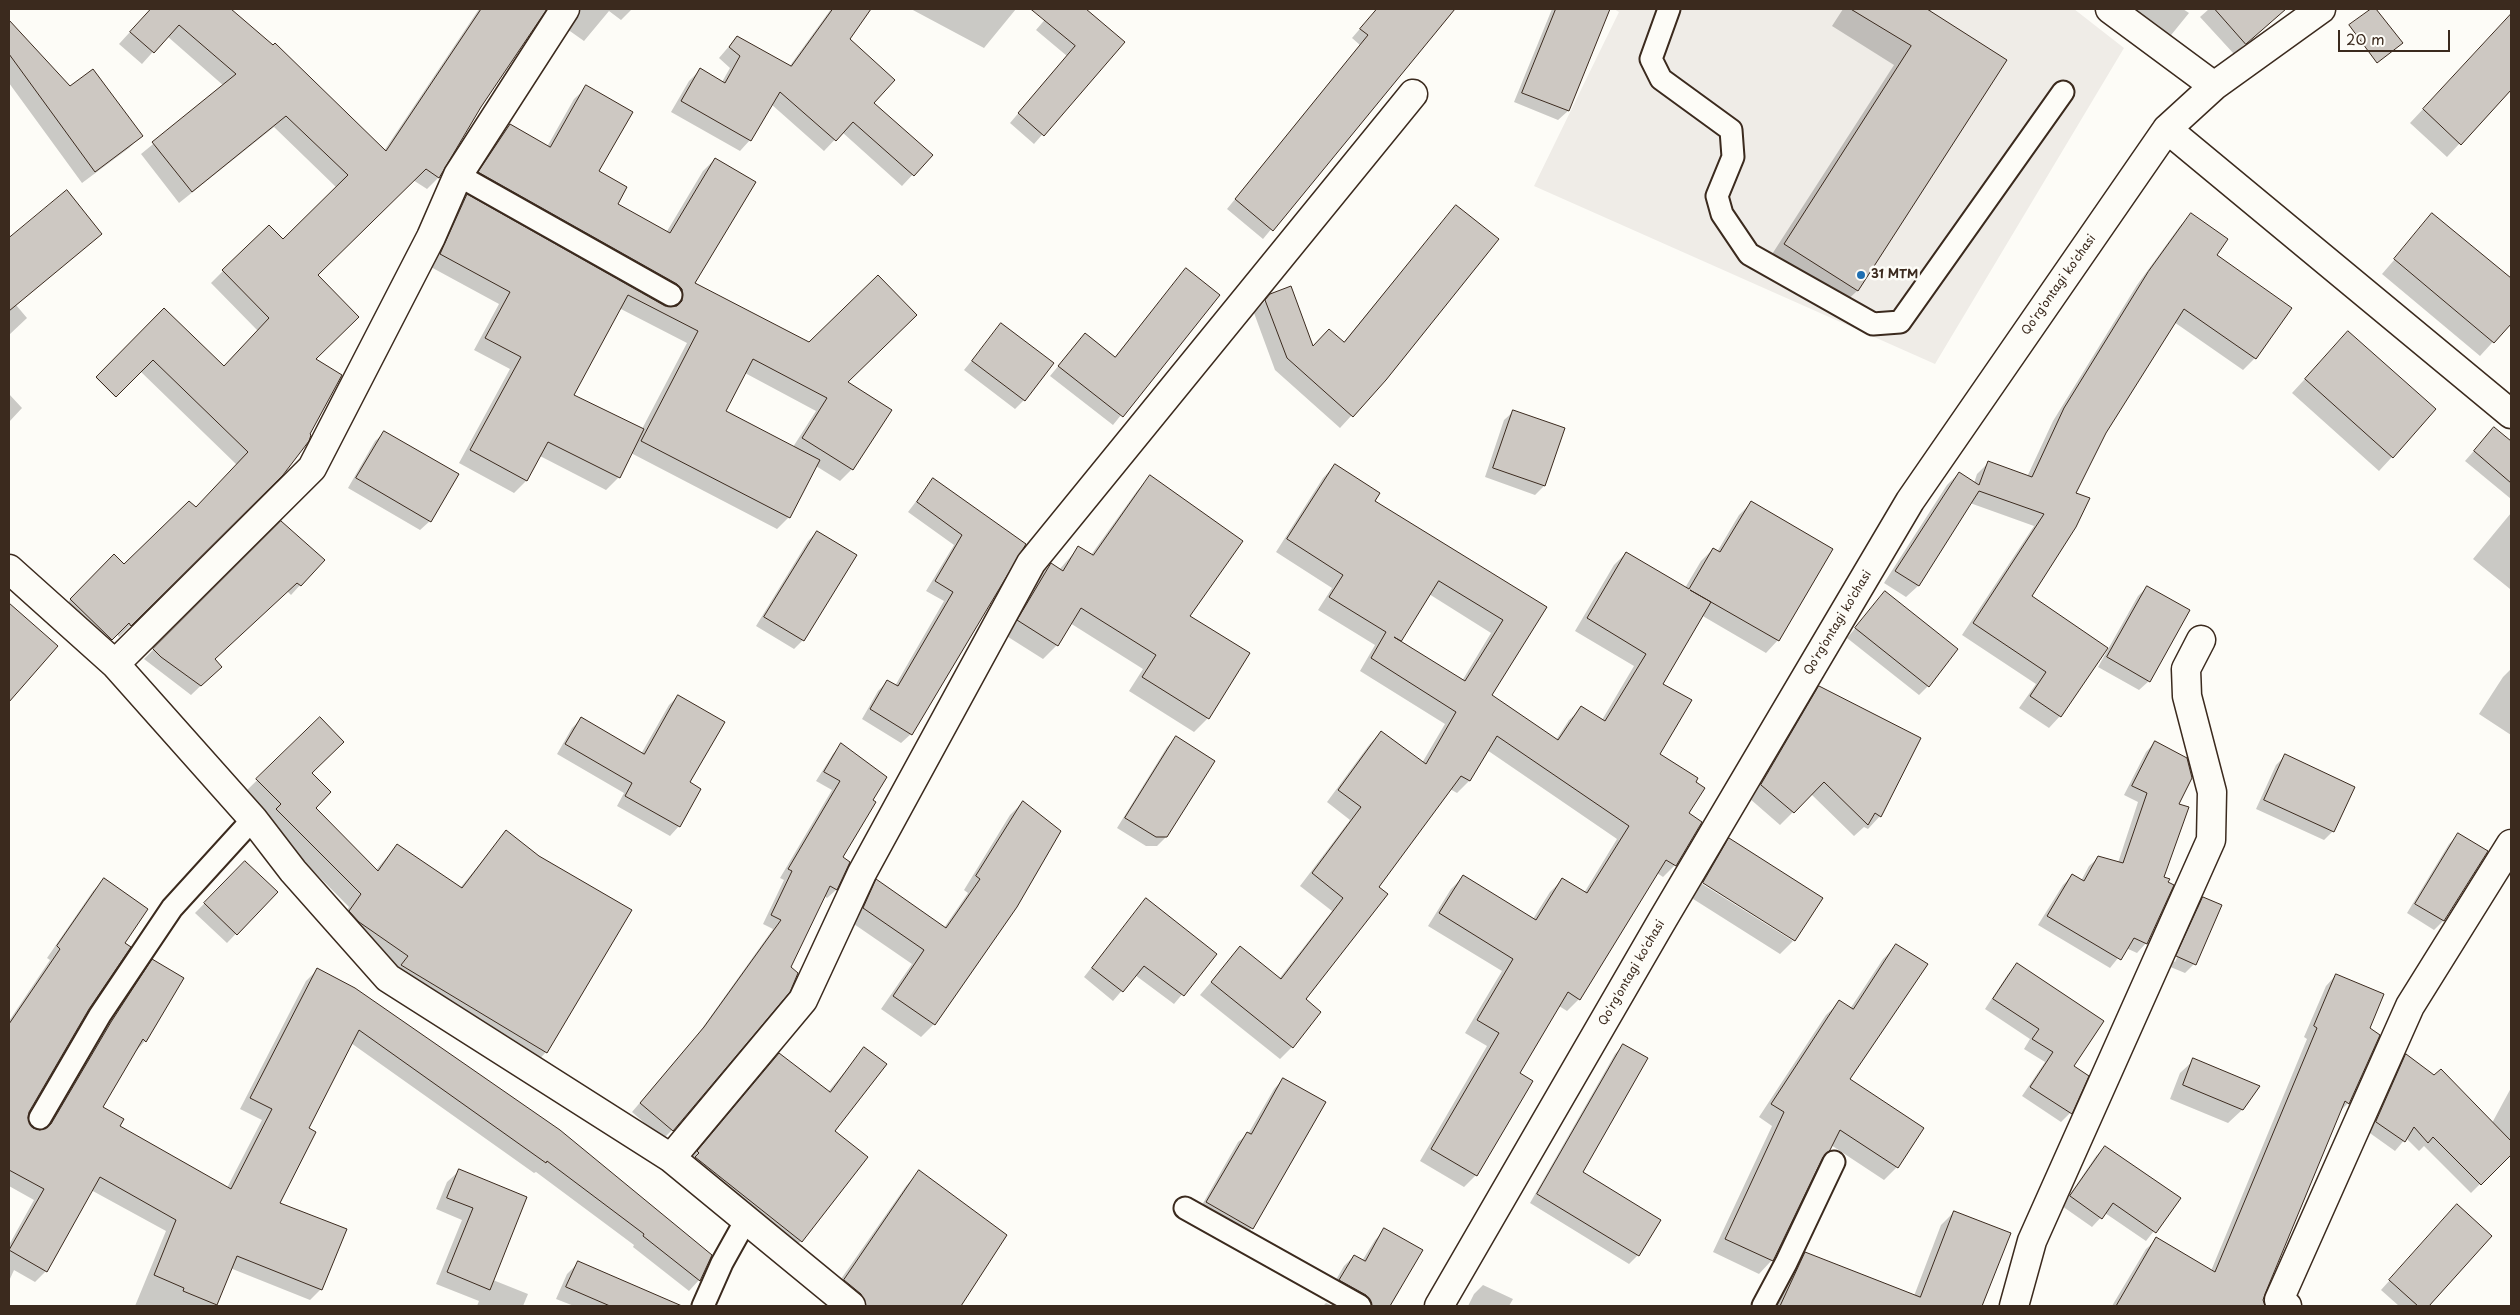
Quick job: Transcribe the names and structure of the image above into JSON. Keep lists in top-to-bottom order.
{
  "streets": {
    "street": ["Qo'rg'ontagi ko'chasi"]
  },
  "places": ["31 MTM"],
  "scale_bar": "20 m"
}
